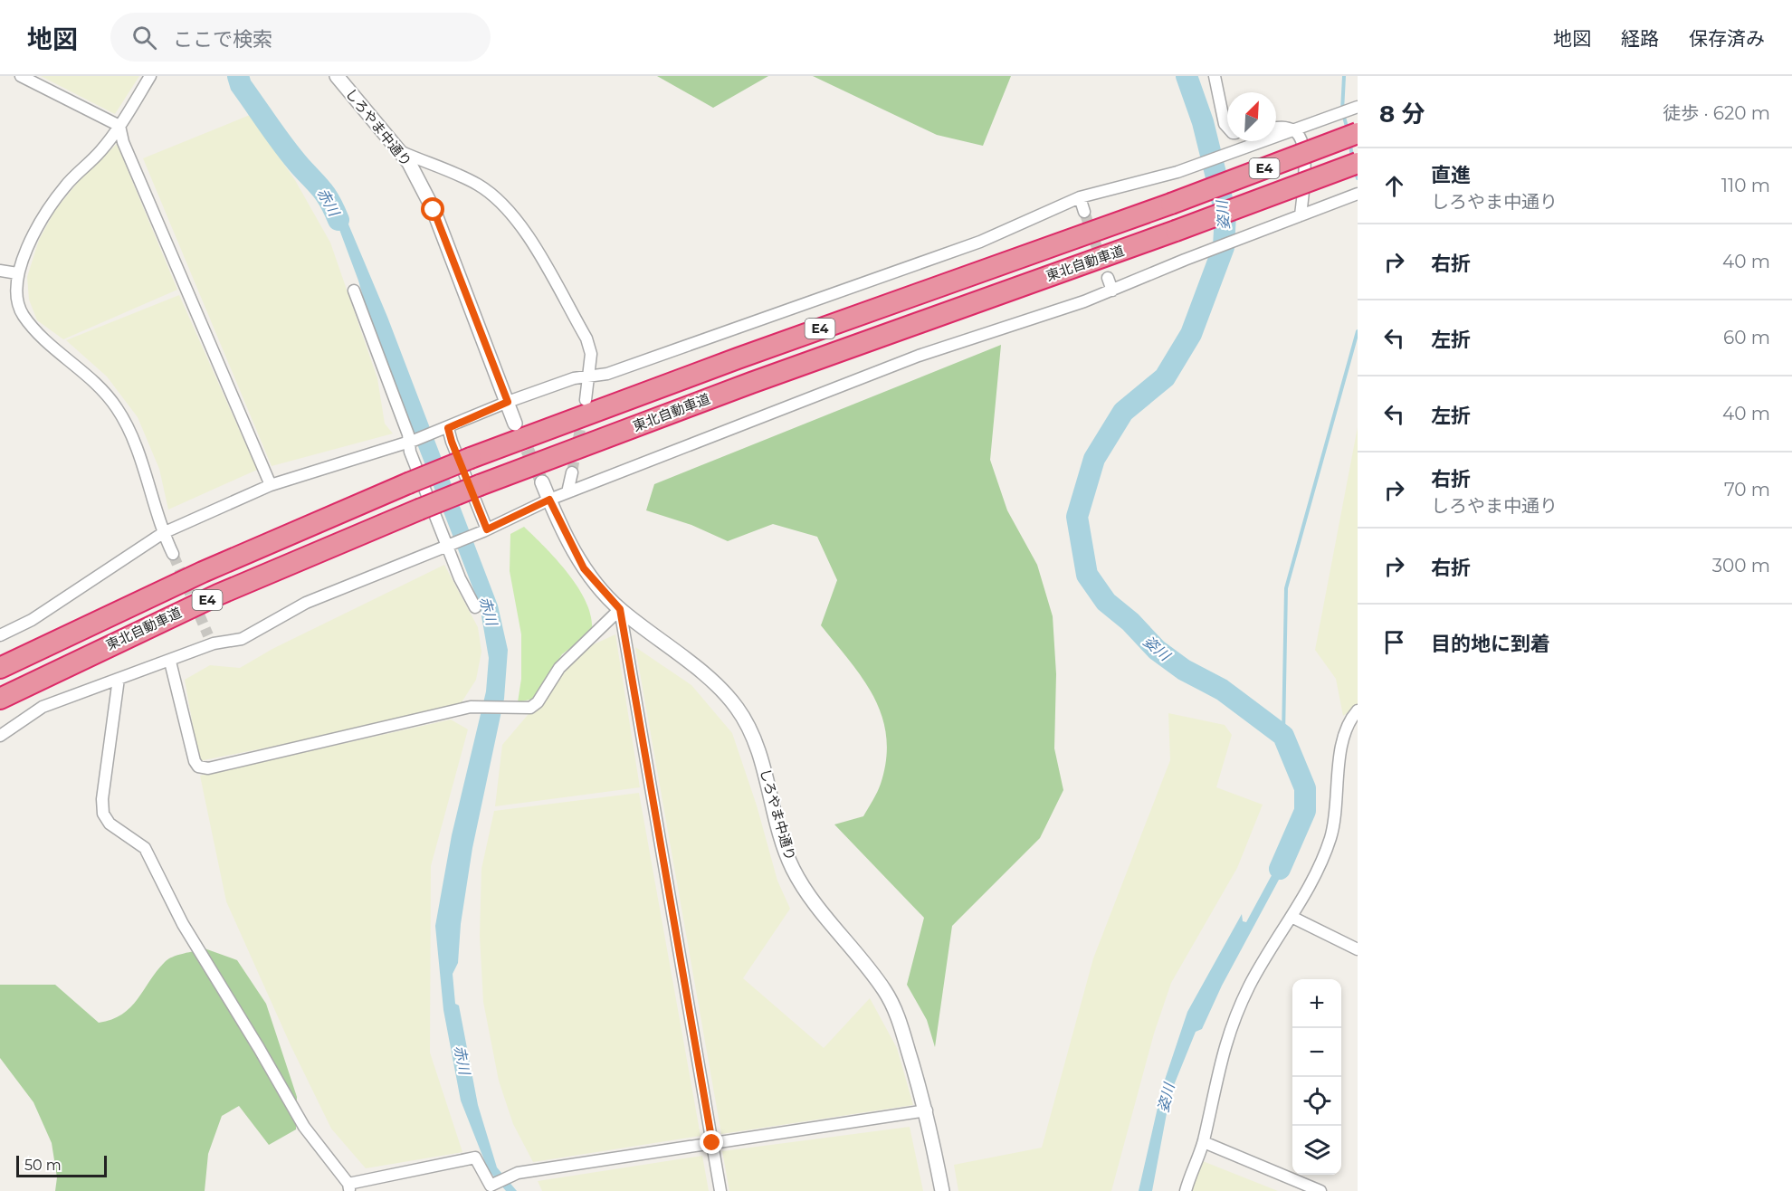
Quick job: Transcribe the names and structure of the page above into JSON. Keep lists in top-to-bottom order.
{
  "streets": {
    "highway": ["E4", "東北自動車道"],
    "street": ["しろやま中通り"]
  },
  "water": ["赤川", "姿川"],
  "scale_bar": "50 m",
  "north": "top right",
  "page": {
    "header": "地図",
    "search": "ここで検索",
    "nav": ["地図", "経路", "保存済み"],
    "heading": ["8 分", "徒歩 · 620 m"],
    "list": [
      ["直進", "しろやま中通り", "110 m"],
      ["右折", "40 m"],
      ["左折", "60 m"],
      ["左折", "40 m"],
      ["右折", "しろやま中通り", "70 m"],
      ["右折", "300 m"],
      "目的地に到着"
    ],
    "map_buttons": ["+", "−"],
    "scale": "50 m"
  }
}
